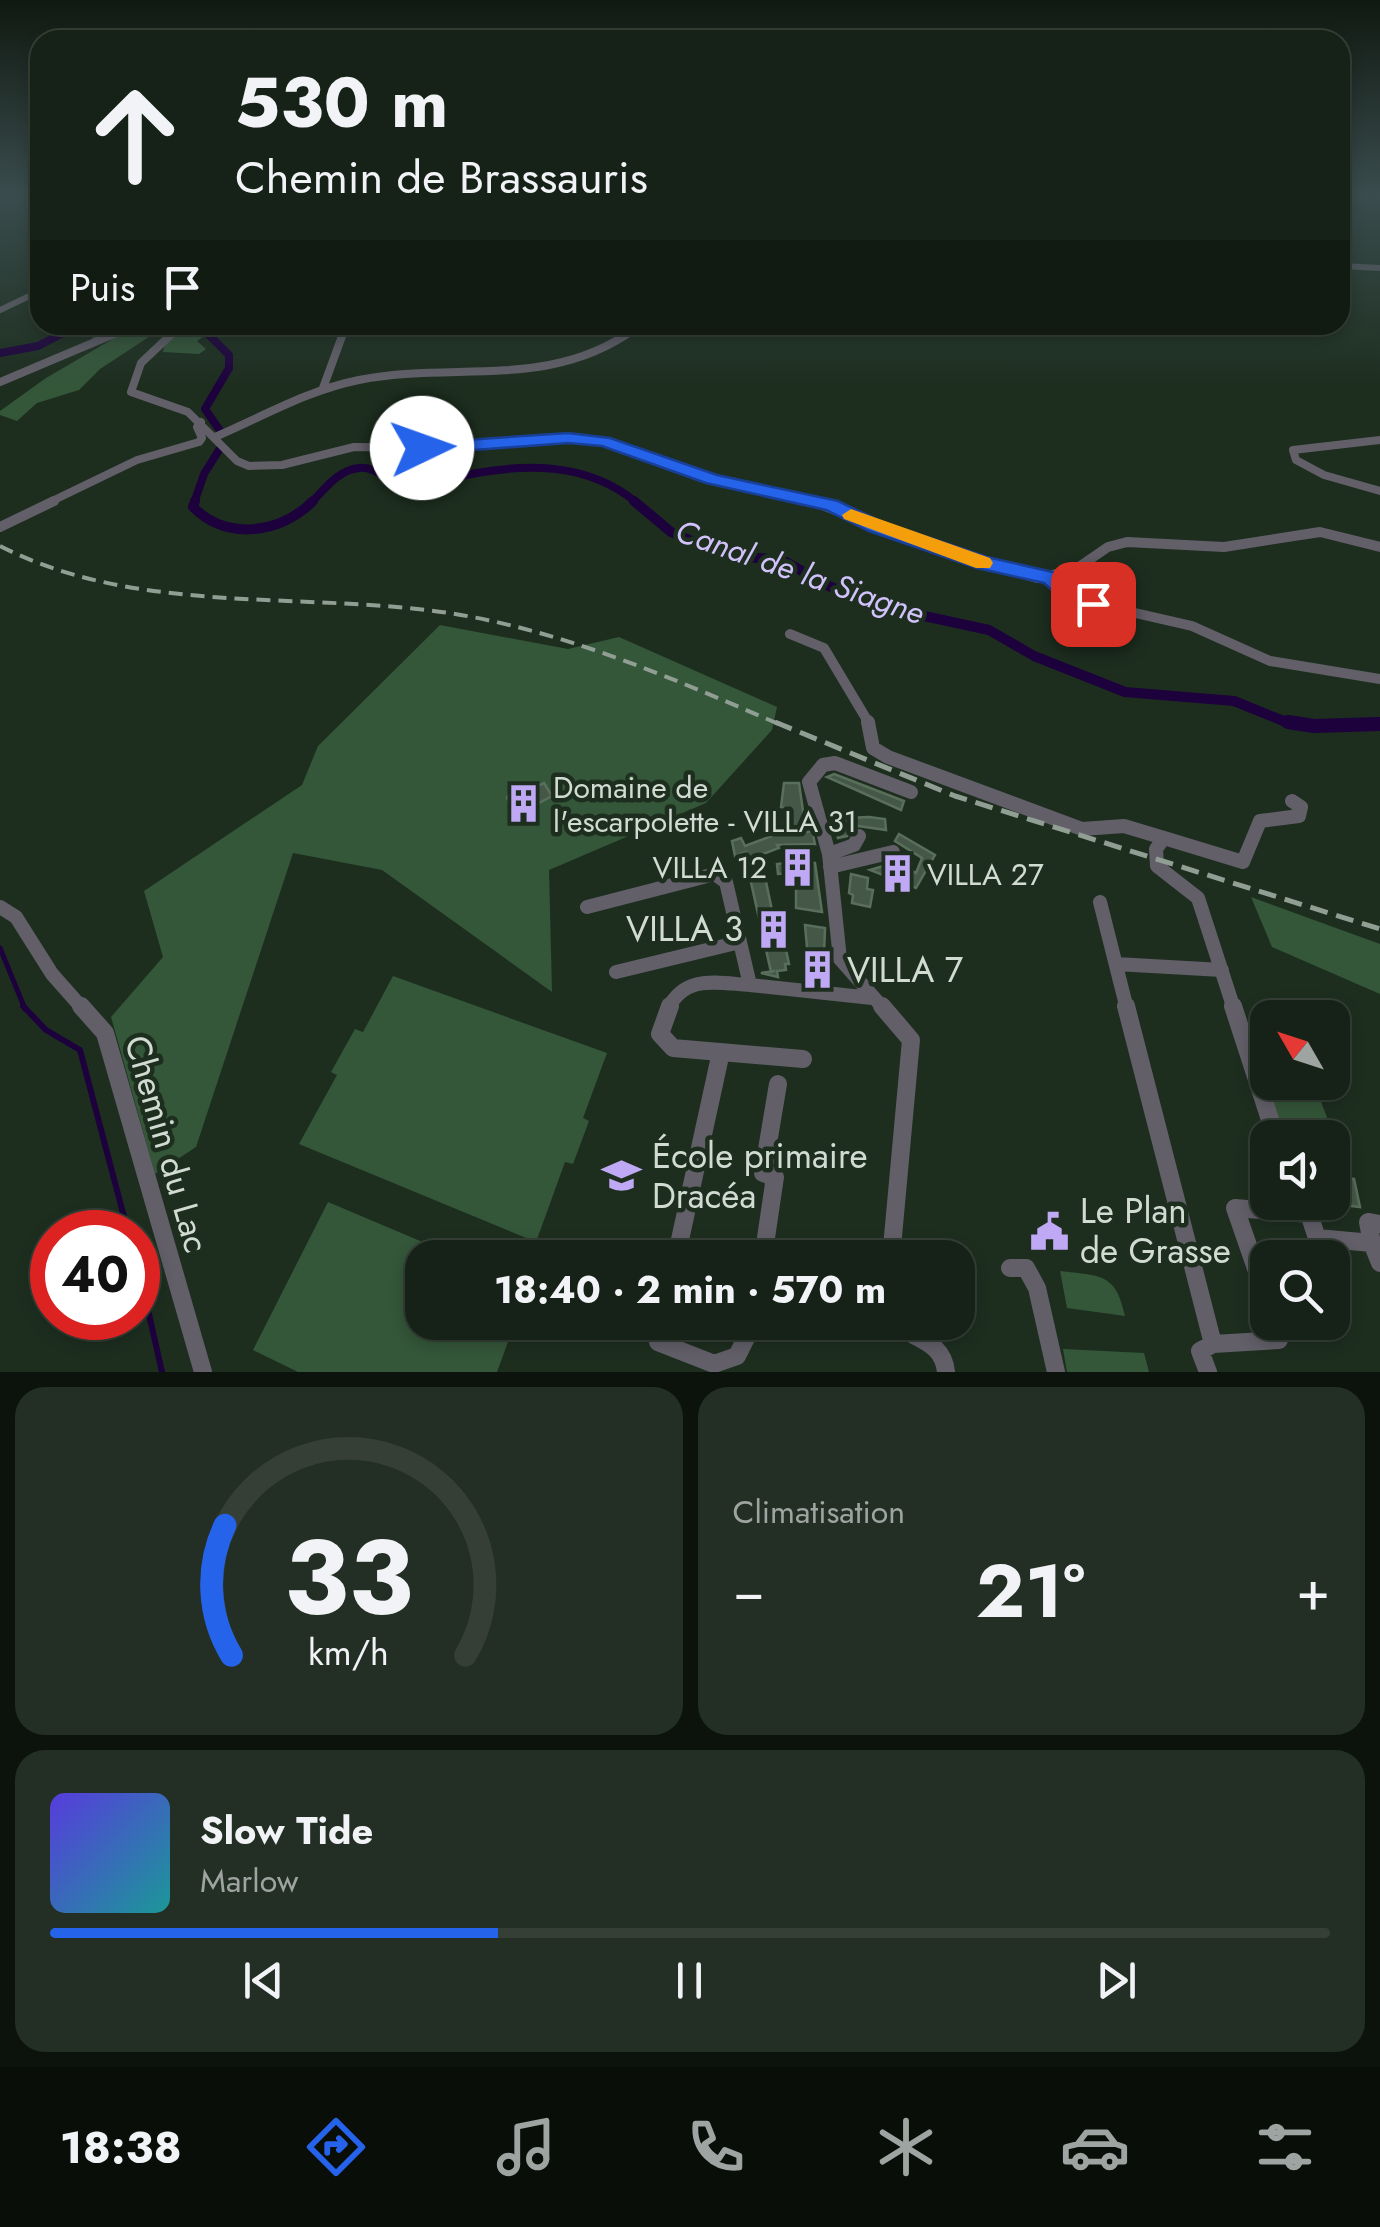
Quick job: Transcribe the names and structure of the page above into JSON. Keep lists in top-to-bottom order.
{
  "streets": {
    "street": ["Chemin du Lac"]
  },
  "water": ["Canal de la Siagne"],
  "places": {
    "building": [
      "Domaine de l'escarpolette - VILLA 31",
      "VILLA 12",
      "VILLA 27",
      "VILLA 3",
      "VILLA 7"
    ],
    "school or university": ["École primaire Dracéa"],
    "public building": ["Le Plan de Grasse"]
  },
  "north": "top left",
  "page": {
    "turn": ["530 m", "Chemin de Brassauris"],
    "then": "Puis",
    "limit": "40",
    "trip": "18:40 · 2 min · 570 m",
    "tile": "Climatisation",
    "heat": ["−", "21°", "+"],
    "song": ["Slow Tide", "Marlow"],
    "tabs": "18:38",
    "gauge": ["33", "km/h"]
  }
}
